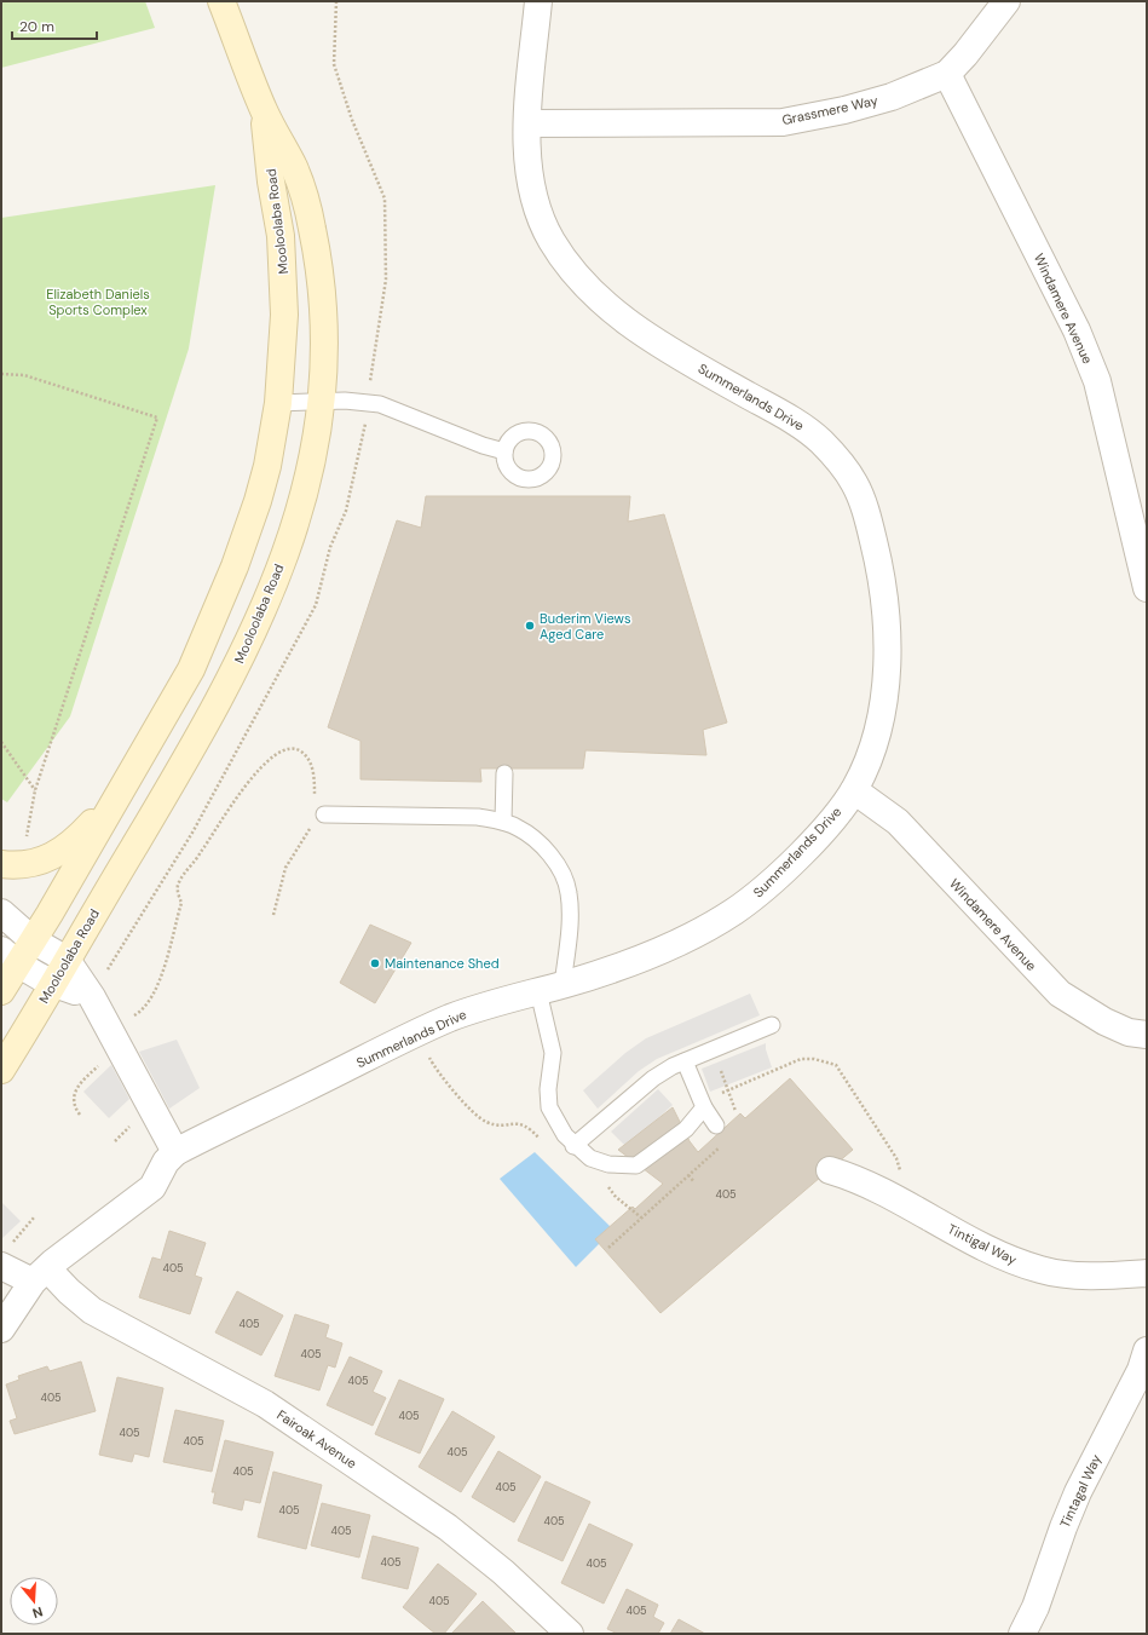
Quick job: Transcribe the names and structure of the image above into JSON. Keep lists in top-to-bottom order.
{
  "streets": {
    "main road": ["Mooloolaba Road"],
    "street": [
      "Grassmere Way",
      "Windamere Avenue",
      "Summerlands Drive",
      "Tintigal Way",
      "Fairoak Avenue",
      "Tintagal Way"
    ]
  },
  "crossings": [
    ["Grassmere Way", "Windamere Avenue"],
    ["Grassmere Way", "Summerlands Drive"],
    ["Windamere Avenue", "Summerlands Drive"],
    ["Summerlands Drive", "Fairoak Avenue"]
  ],
  "parks": ["Elizabeth Daniels Sports Complex"],
  "places": ["Buderim Views Aged Care", "Maintenance Shed"],
  "house_numbers": [
    "405",
    "405",
    "405",
    "405",
    "405",
    "405",
    "405",
    "405",
    "405",
    "405",
    "405",
    "405",
    "405",
    "405",
    "405",
    "405",
    "405",
    "405",
    "405"
  ],
  "scale_bar": "20 m",
  "north": "bottom"
}
